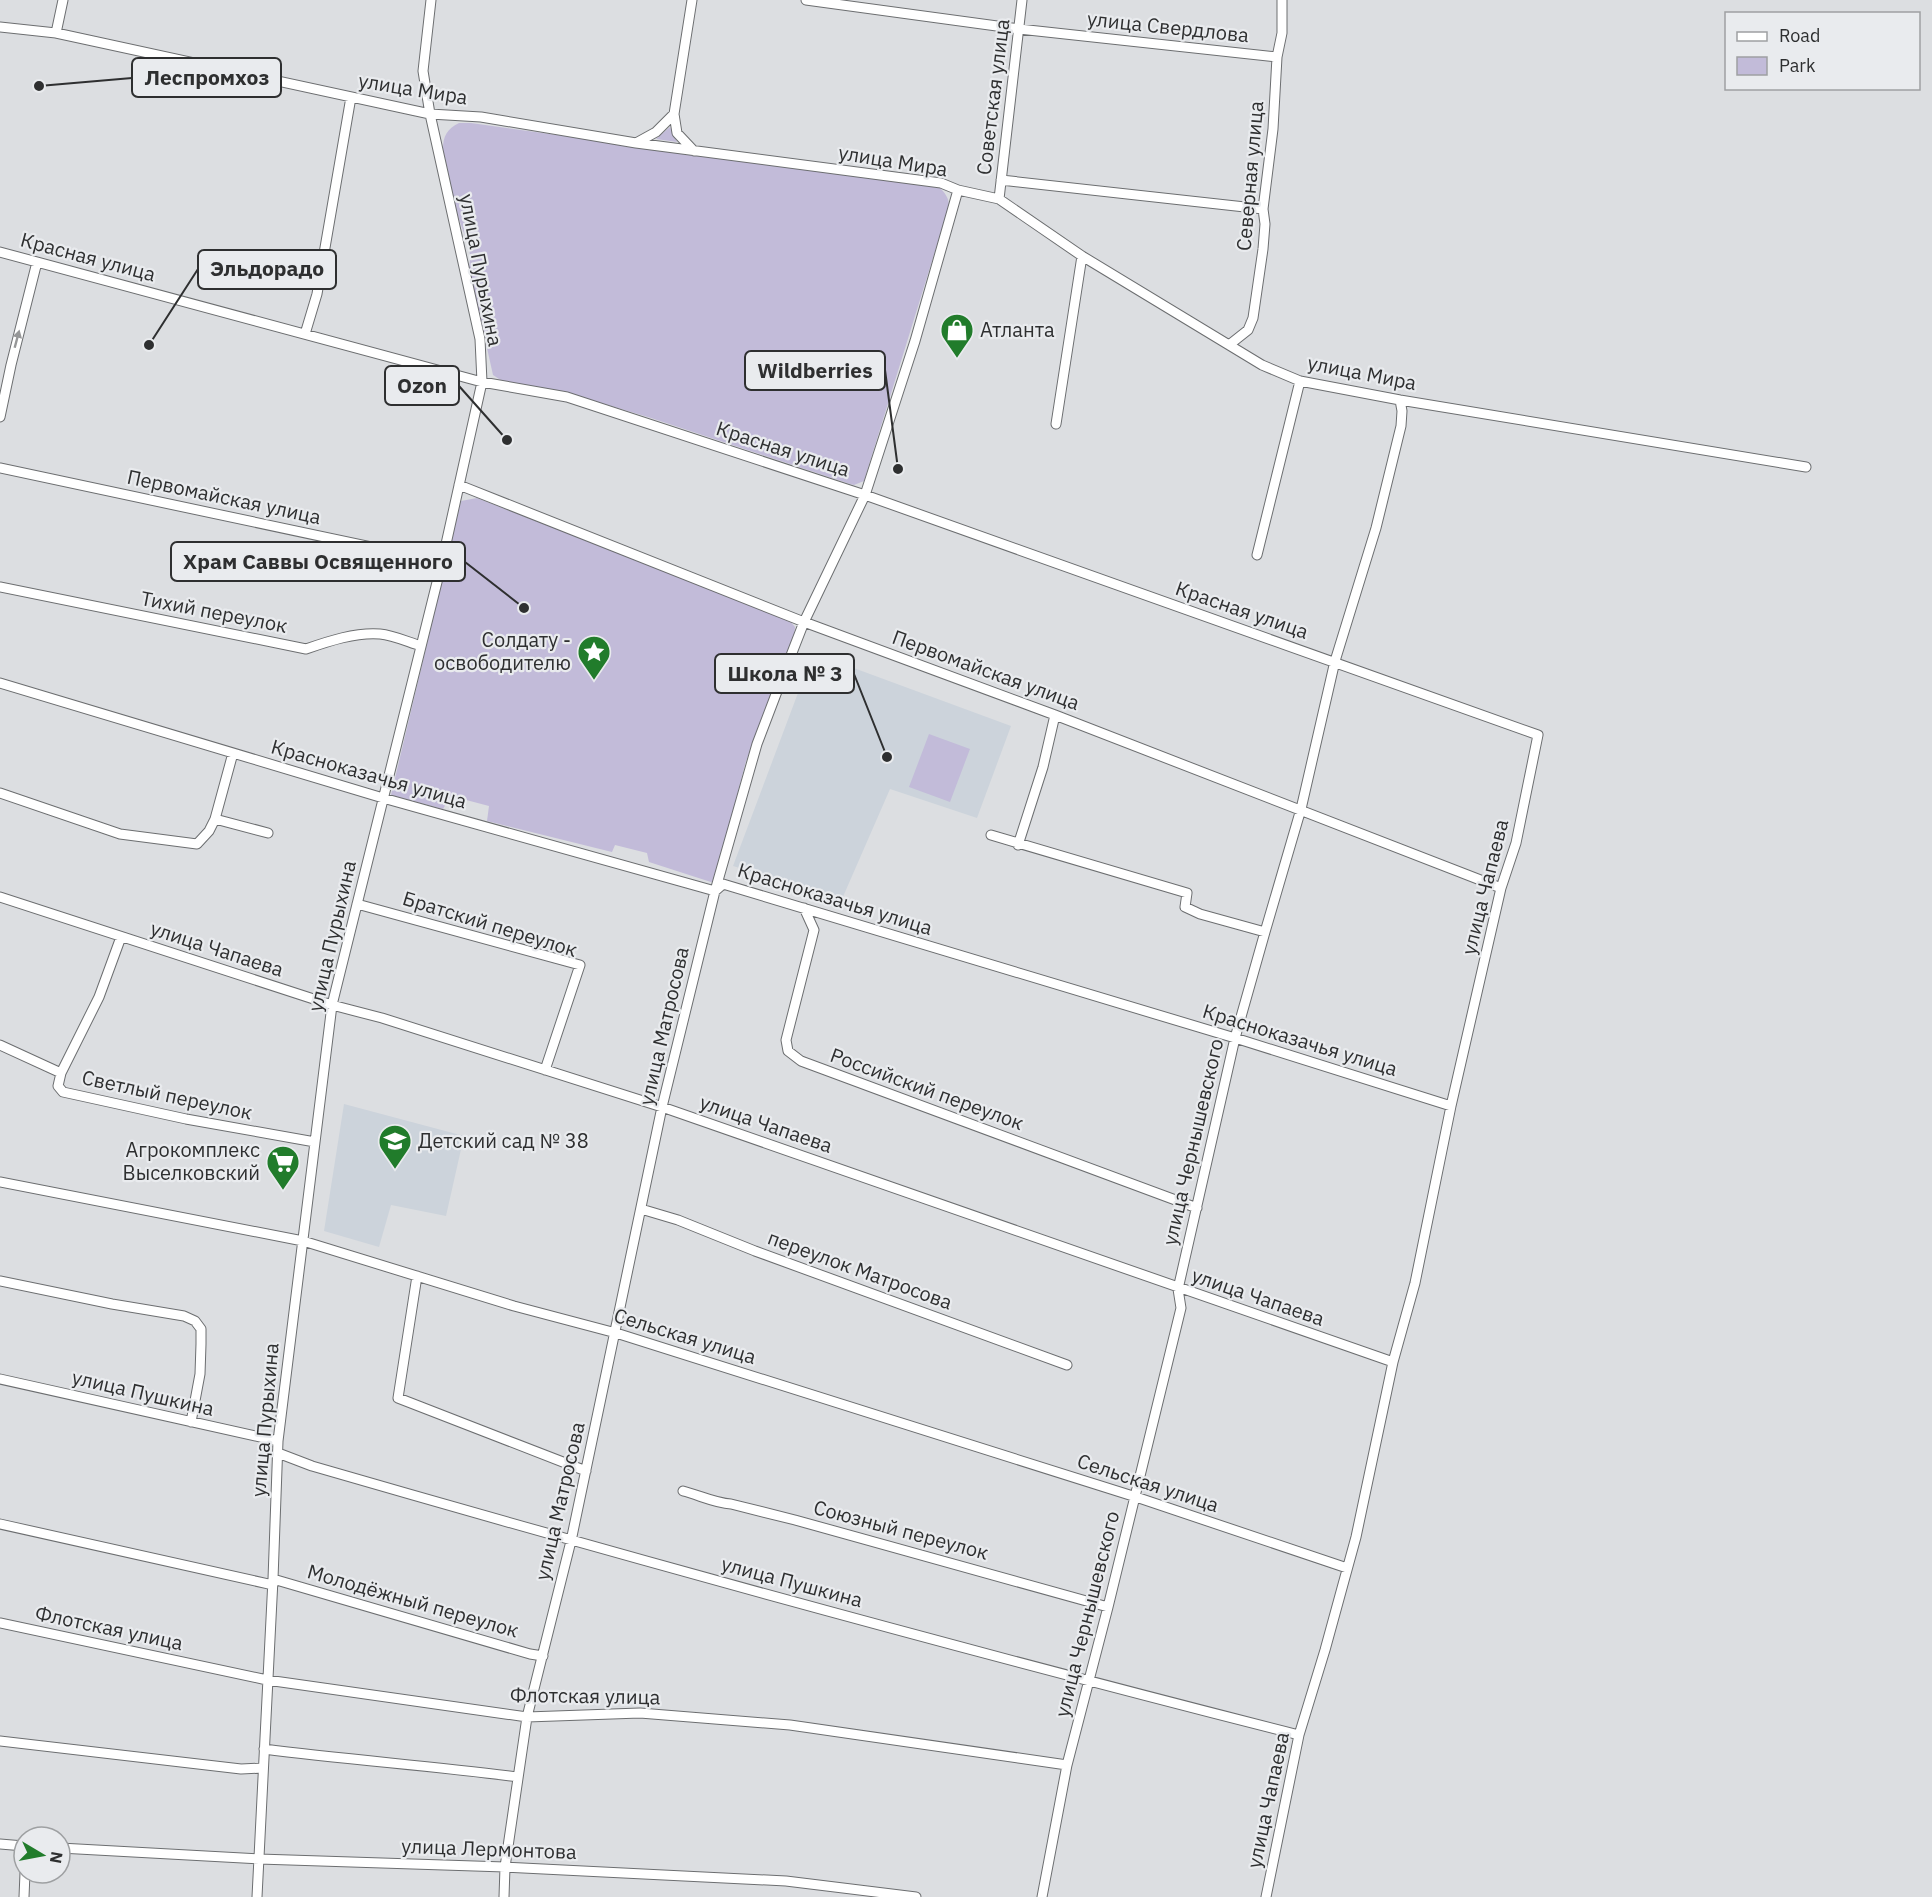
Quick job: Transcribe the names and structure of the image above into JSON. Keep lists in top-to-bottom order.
{
  "streets": {
    "street": [
      "улица Свердлова",
      "улица Мира",
      "Советская улица",
      "Северная улица",
      "Красная улица",
      "улица Пурыхина",
      "Первомайская улица",
      "Тихий переулок",
      "Красноказачья улица",
      "улица Чапаева",
      "Братский переулок",
      "улица Матросова",
      "Российский переулок",
      "Светлый переулок",
      "улица Чернышевского",
      "переулок Матросова",
      "Сельская улица",
      "улица Пушкина",
      "Союзный переулок",
      "Молодёжный переулок",
      "Флотская улица",
      "улица Лермонтова"
    ]
  },
  "crossings": [
    ["улица Свердлова", "Советская улица"],
    ["улица Свердлова", "Северная улица"],
    ["улица Мира", "Советская улица"],
    ["улица Мира", "Северная улица"],
    ["улица Мира", "улица Пурыхина"],
    ["улица Мира", "улица Матросова"],
    ["улица Мира", "улица Чернышевского"],
    ["Красная улица", "улица Пурыхина"],
    ["Красная улица", "улица Чапаева"],
    ["Красная улица", "улица Матросова"],
    ["Красная улица", "улица Чернышевского"],
    ["улица Пурыхина", "Первомайская улица"],
    ["улица Пурыхина", "Тихий переулок"],
    ["улица Пурыхина", "Красноказачья улица"],
    ["улица Пурыхина", "улица Чапаева"],
    ["улица Пурыхина", "Братский переулок"],
    ["улица Пурыхина", "Светлый переулок"],
    ["улица Пурыхина", "Сельская улица"],
    ["улица Пурыхина", "улица Пушкина"],
    ["улица Пурыхина", "Молодёжный переулок"],
    ["улица Пурыхина", "Флотская улица"],
    ["улица Пурыхина", "улица Лермонтова"],
    ["Первомайская улица", "улица Чапаева"],
    ["Первомайская улица", "улица Матросова"],
    ["Первомайская улица", "улица Чернышевского"],
    ["Красноказачья улица", "улица Чапаева"],
    ["Красноказачья улица", "улица Матросова"],
    ["Красноказачья улица", "Российский переулок"],
    ["Красноказачья улица", "улица Чернышевского"],
    ["улица Чапаева", "Братский переулок"],
    ["улица Чапаева", "улица Матросова"],
    ["улица Чапаева", "Светлый переулок"],
    ["улица Чапаева", "улица Чернышевского"],
    ["улица Чапаева", "Сельская улица"],
    ["улица Чапаева", "улица Пушкина"],
    ["улица Матросова", "переулок Матросова"],
    ["улица Матросова", "Сельская улица"],
    ["улица Матросова", "улица Пушкина"],
    ["улица Матросова", "Молодёжный переулок"],
    ["улица Матросова", "Флотская улица"],
    ["улица Матросова", "улица Лермонтова"],
    ["Российский переулок", "улица Чернышевского"],
    ["улица Чернышевского", "Сельская улица"],
    ["улица Чернышевского", "улица Пушкина"],
    ["улица Чернышевского", "Союзный переулок"],
    ["улица Чернышевского", "Флотская улица"]
  ],
  "places": {
    "other": [
      "Леспромхоз",
      "Эльдорадо",
      "Ozon",
      "Wildberries",
      "Храм Саввы Освященного",
      "Школа № 3"
    ],
    "shop": ["Атланта"],
    "place": ["Солдату - освободителю"],
    "school or university": ["Детский сад № 38"],
    "supermarket": ["Агрокомплекс Выселковский"]
  },
  "legend": ["Road", "Park"],
  "north": "right"
}
